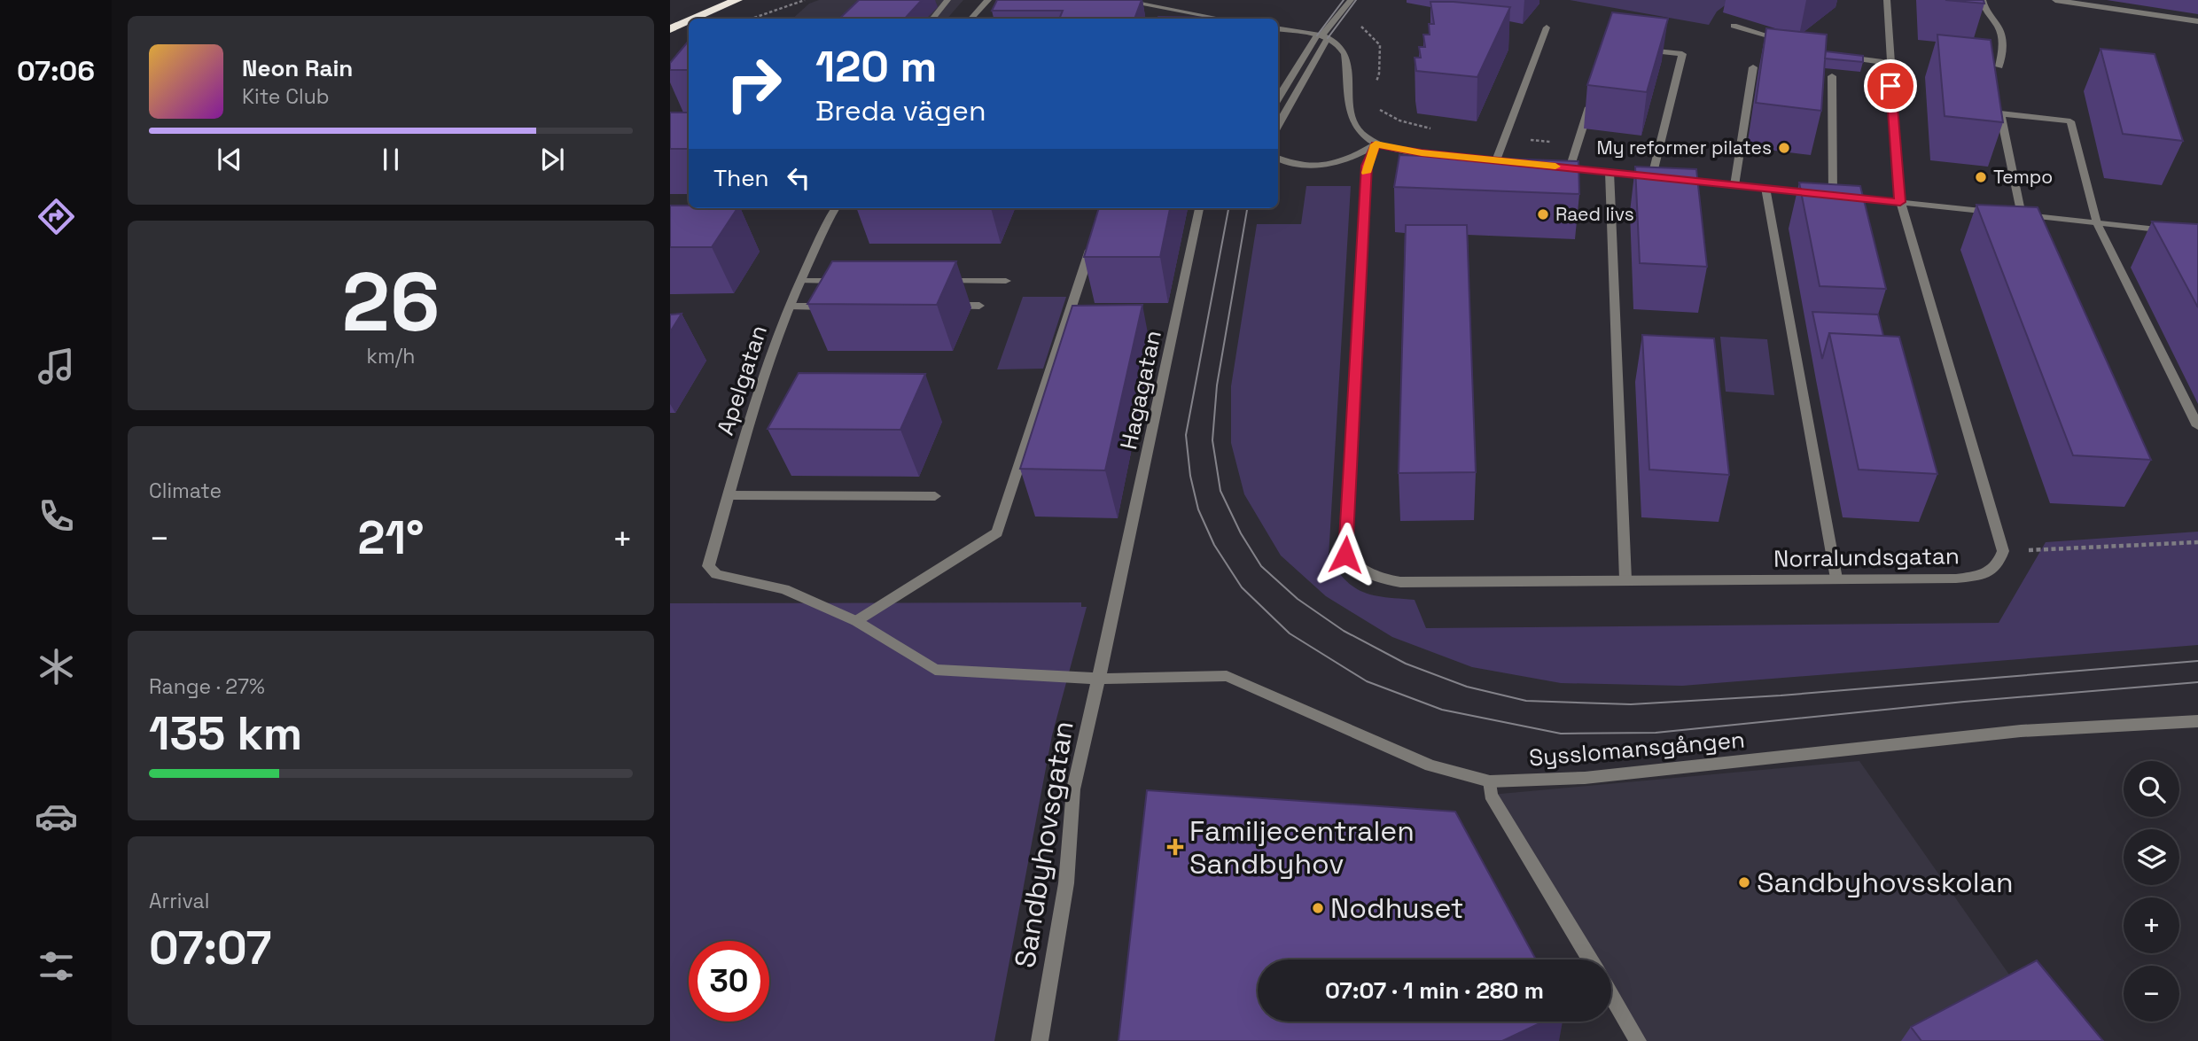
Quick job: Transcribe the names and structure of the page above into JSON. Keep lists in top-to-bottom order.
{
  "streets": {
    "street": [
      "Apelgatan",
      "Hagagatan",
      "Norralundsgatan",
      "Sysslomansgången",
      "Sandbyhovsgatan"
    ]
  },
  "crossings": [
    ["Apelgatan", "Sysslomansgången"],
    ["Hagagatan", "Sandbyhovsgatan"],
    ["Sysslomansgången", "Sandbyhovsgatan"]
  ],
  "places": {
    "other": [
      "My reformer pilates",
      "Tempo",
      "Raed livs",
      "Sandbyhovsskolan",
      "Nodhuset"
    ],
    "health": ["Familjecentralen Sandbyhov"]
  },
  "page": {
    "tabs": "07:06",
    "turn": ["120 m", "Breda vägen"],
    "song": ["Neon Rain", "Kite Club"],
    "then": "Then",
    "tile": [
      ["26", "km/h"],
      "Climate",
      ["Range · 27%", "135 km"],
      ["Arrival", "07:07"]
    ],
    "heat": ["−", "21°", "+"],
    "map_buttons": ["+", "−"],
    "limit": "30",
    "trip": "07:07 · 1 min · 280 m"
  }
}
